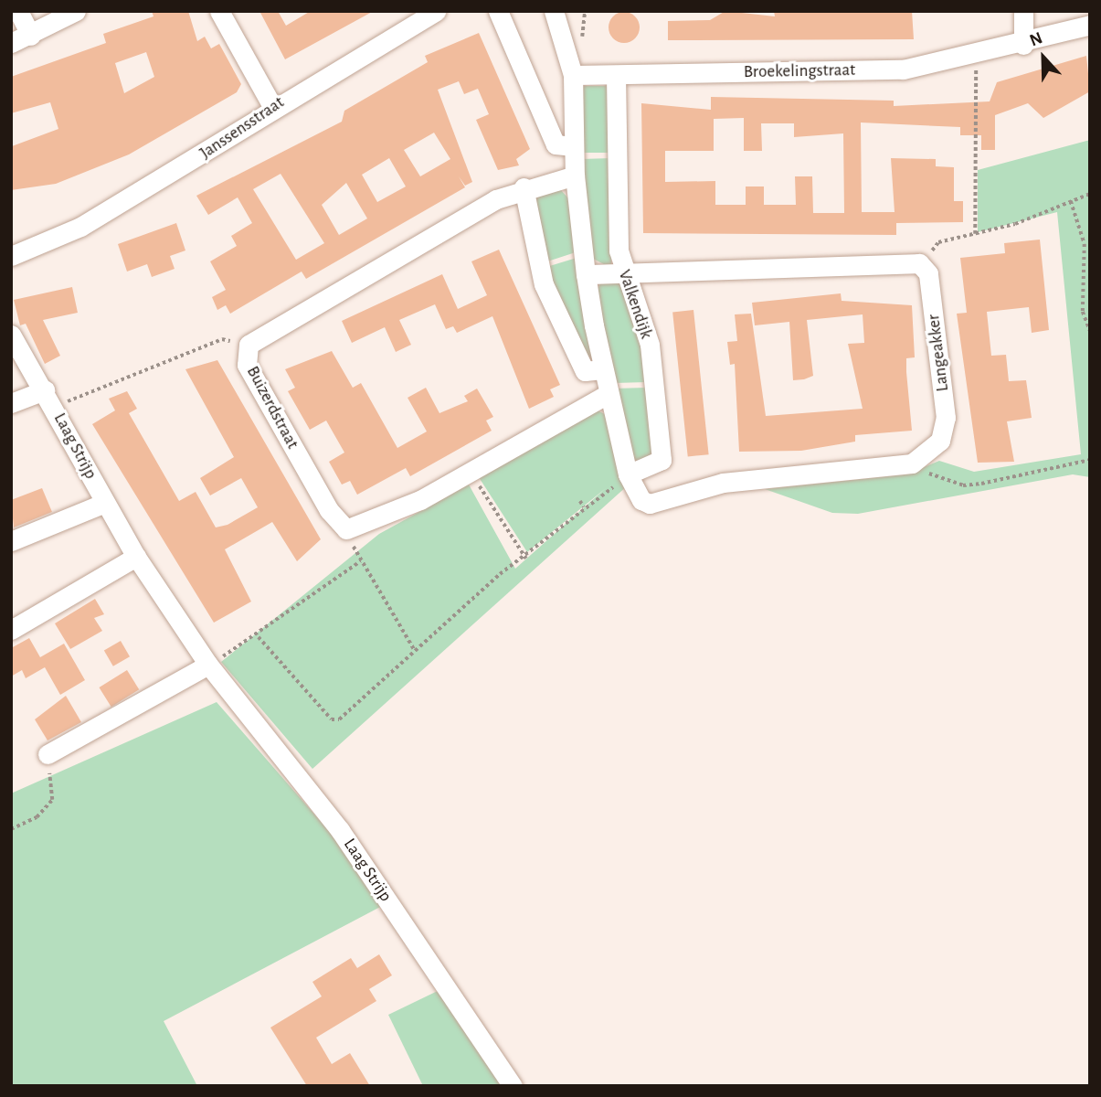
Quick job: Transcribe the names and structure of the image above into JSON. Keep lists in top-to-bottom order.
{
  "streets": {
    "street": [
      "Broekelingstraat",
      "Janssensstraat",
      "Valkendijk",
      "Langeakker",
      "Buizerdstraat",
      "Laag Strijp"
    ]
  },
  "crossings": [
    ["Broekelingstraat", "Valkendijk"]
  ],
  "north": "top"
}
